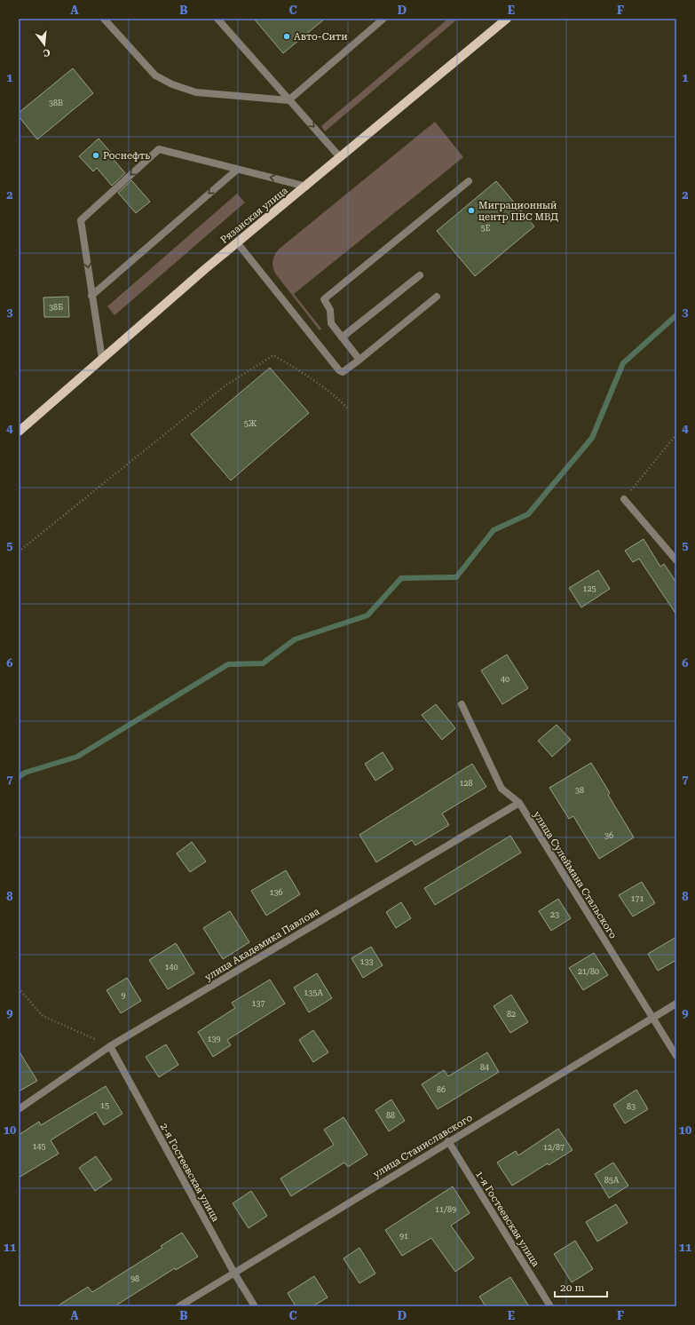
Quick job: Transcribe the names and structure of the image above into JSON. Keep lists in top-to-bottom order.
{
  "streets": {
    "main road": ["Рязанская улица"],
    "street": [
      "улица Сулеймана Стальского",
      "улица Академика Павлова",
      "улица Станиславского",
      "2-я Гостеевская улица",
      "1-я Гостеевская улица"
    ]
  },
  "crossings": [
    ["улица Сулеймана Стальского", "улица Академика Павлова"],
    ["улица Сулеймана Стальского", "улица Станиславского"],
    ["улица Академика Павлова", "2-я Гостеевская улица"],
    ["улица Станиславского", "2-я Гостеевская улица"],
    ["улица Станиславского", "1-я Гостеевская улица"]
  ],
  "places": ["Авто-Сити", "Роснефть", "Миграционный центр ПВС МВД"],
  "house_numbers": [
    "38В",
    "5Е",
    "38Б",
    "5Ж",
    "125",
    "40",
    "128",
    "38",
    "36",
    "136",
    "171",
    "23",
    "133",
    "140",
    "21/80",
    "135А",
    "9",
    "137",
    "82",
    "139",
    "84",
    "86",
    "15",
    "83",
    "88",
    "145",
    "12/87",
    "85А",
    "11/89",
    "91",
    "98"
  ],
  "scale_bar": "20 m",
  "north": "bottom",
  "grid": {
    "columns": [
      "A",
      "B",
      "C",
      "D",
      "E",
      "F"
    ],
    "rows": [
      "1",
      "2",
      "3",
      "4",
      "5",
      "6",
      "7",
      "8",
      "9",
      "10",
      "11"
    ]
  }
}
